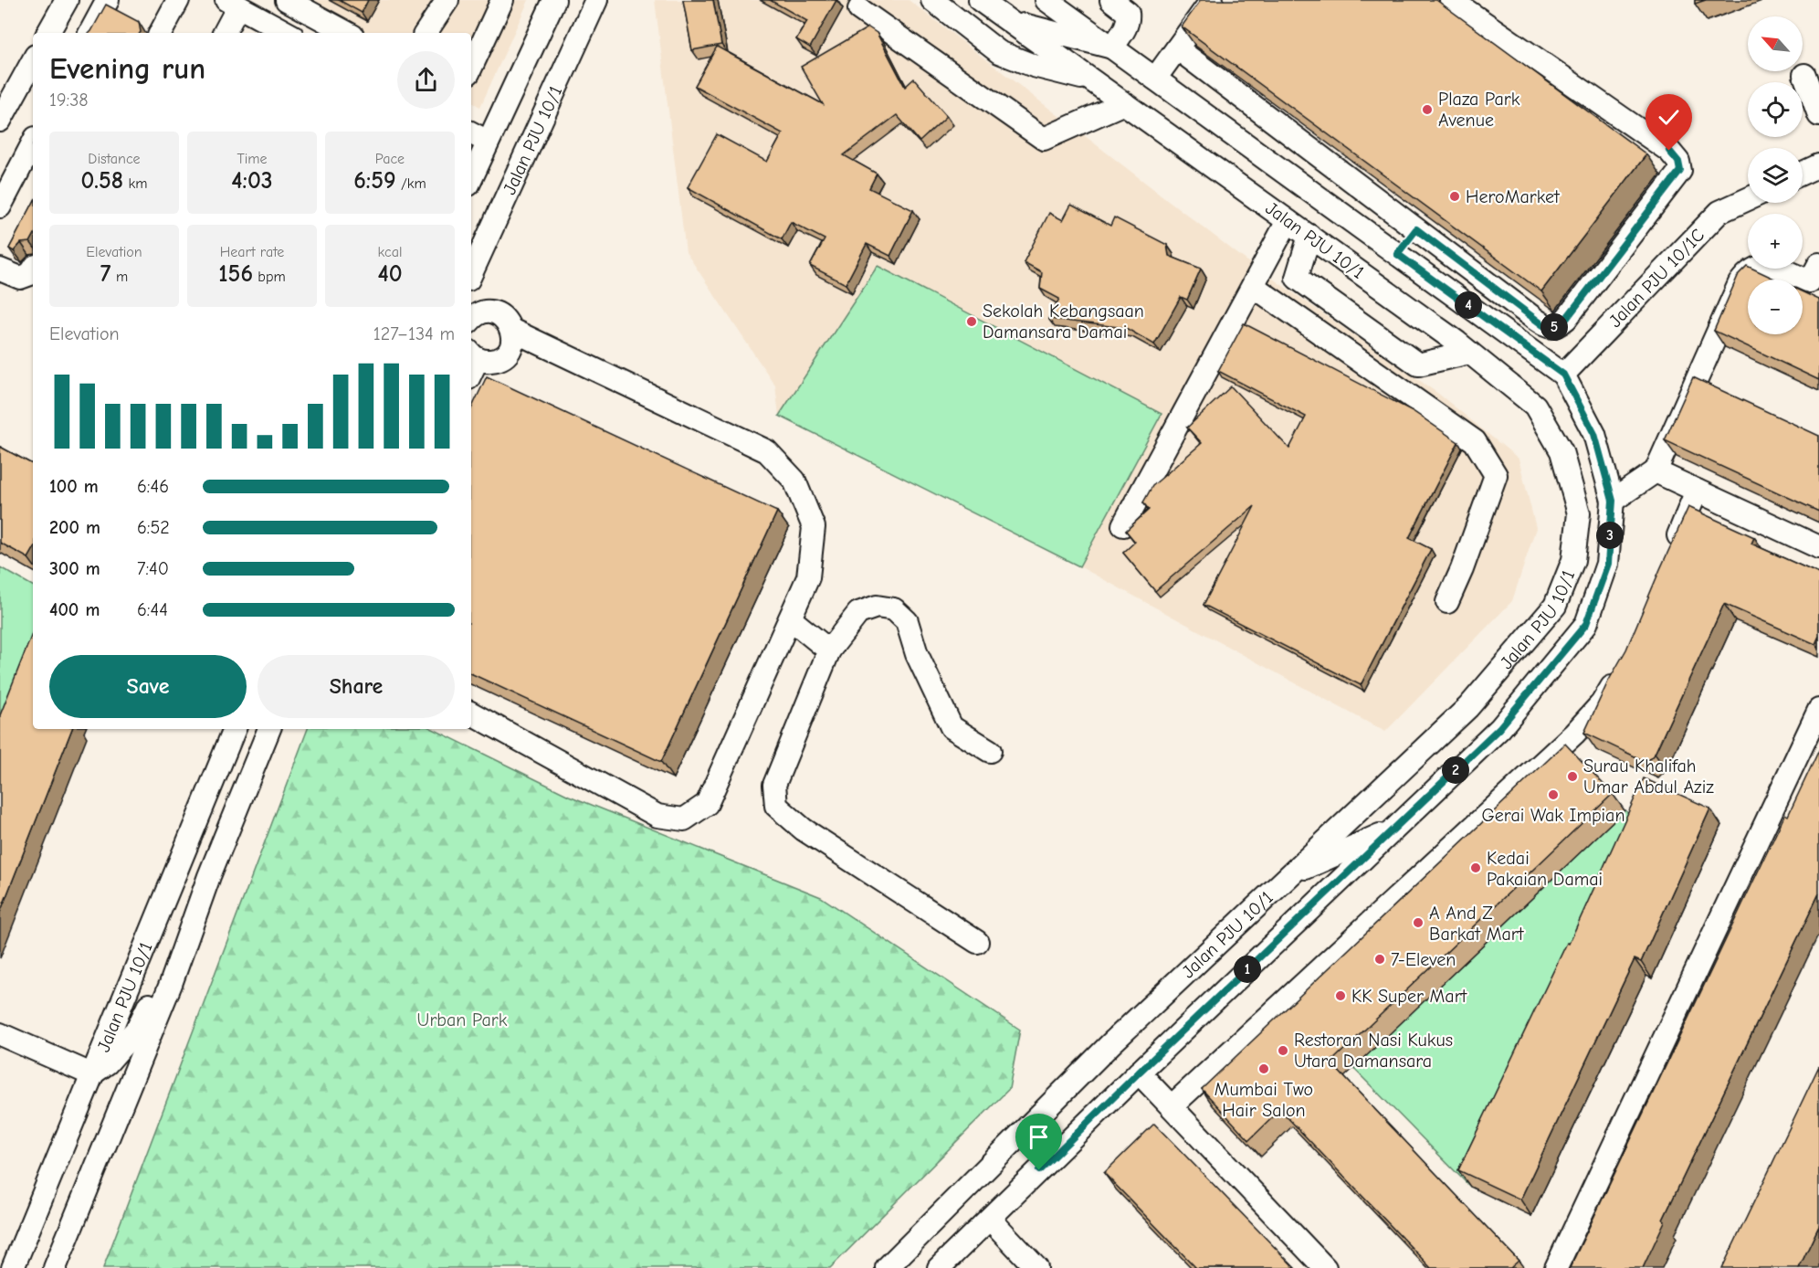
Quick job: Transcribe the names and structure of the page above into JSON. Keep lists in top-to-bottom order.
{
  "streets": {
    "street": ["Jalan PJU 10/1", "Jalan PJU 10/1C"]
  },
  "crossings": [
    ["Jalan PJU 10/1", "Jalan PJU 10/1C"]
  ],
  "parks": ["Urban Park"],
  "places": [
    "Plaza Park Avenue",
    "HeroMarket",
    "Sekolah Kebangsaan Damansara Damai",
    "Surau Khalifah Umar Abdul Aziz",
    "Gerai Wak Impian",
    "Kedai Pakaian Damai",
    "A And Z Barkat Mart",
    "7-Eleven",
    "KK Super Mart",
    "Restoran Nasi Kukus Utara Damansara",
    "Mumbai Two Hair Salon"
  ],
  "north": "top left",
  "page": {
    "map_buttons": ["+", "−"],
    "heading": ["Evening run", "19:38"],
    "stats": [
      ["Distance", "0.58 km"],
      ["Time", "4:03"],
      ["Pace", "6:59 /km"],
      ["Elevation", "7 m"],
      ["Heart rate", "156 bpm"],
      ["kcal", "40"]
    ],
    "pins": [
      "4",
      "5",
      "3",
      "2",
      "1"
    ],
    "chart": ["Elevation", "127–134 m"],
    "list": [
      {
        "name": "100 m",
        "note": "6:46"
      },
      {
        "name": "200 m",
        "note": "6:52"
      },
      {
        "name": "300 m",
        "note": "7:40"
      },
      {
        "name": "400 m",
        "note": "6:44"
      }
    ],
    "buttons": ["Save", "Share"]
  }
}
